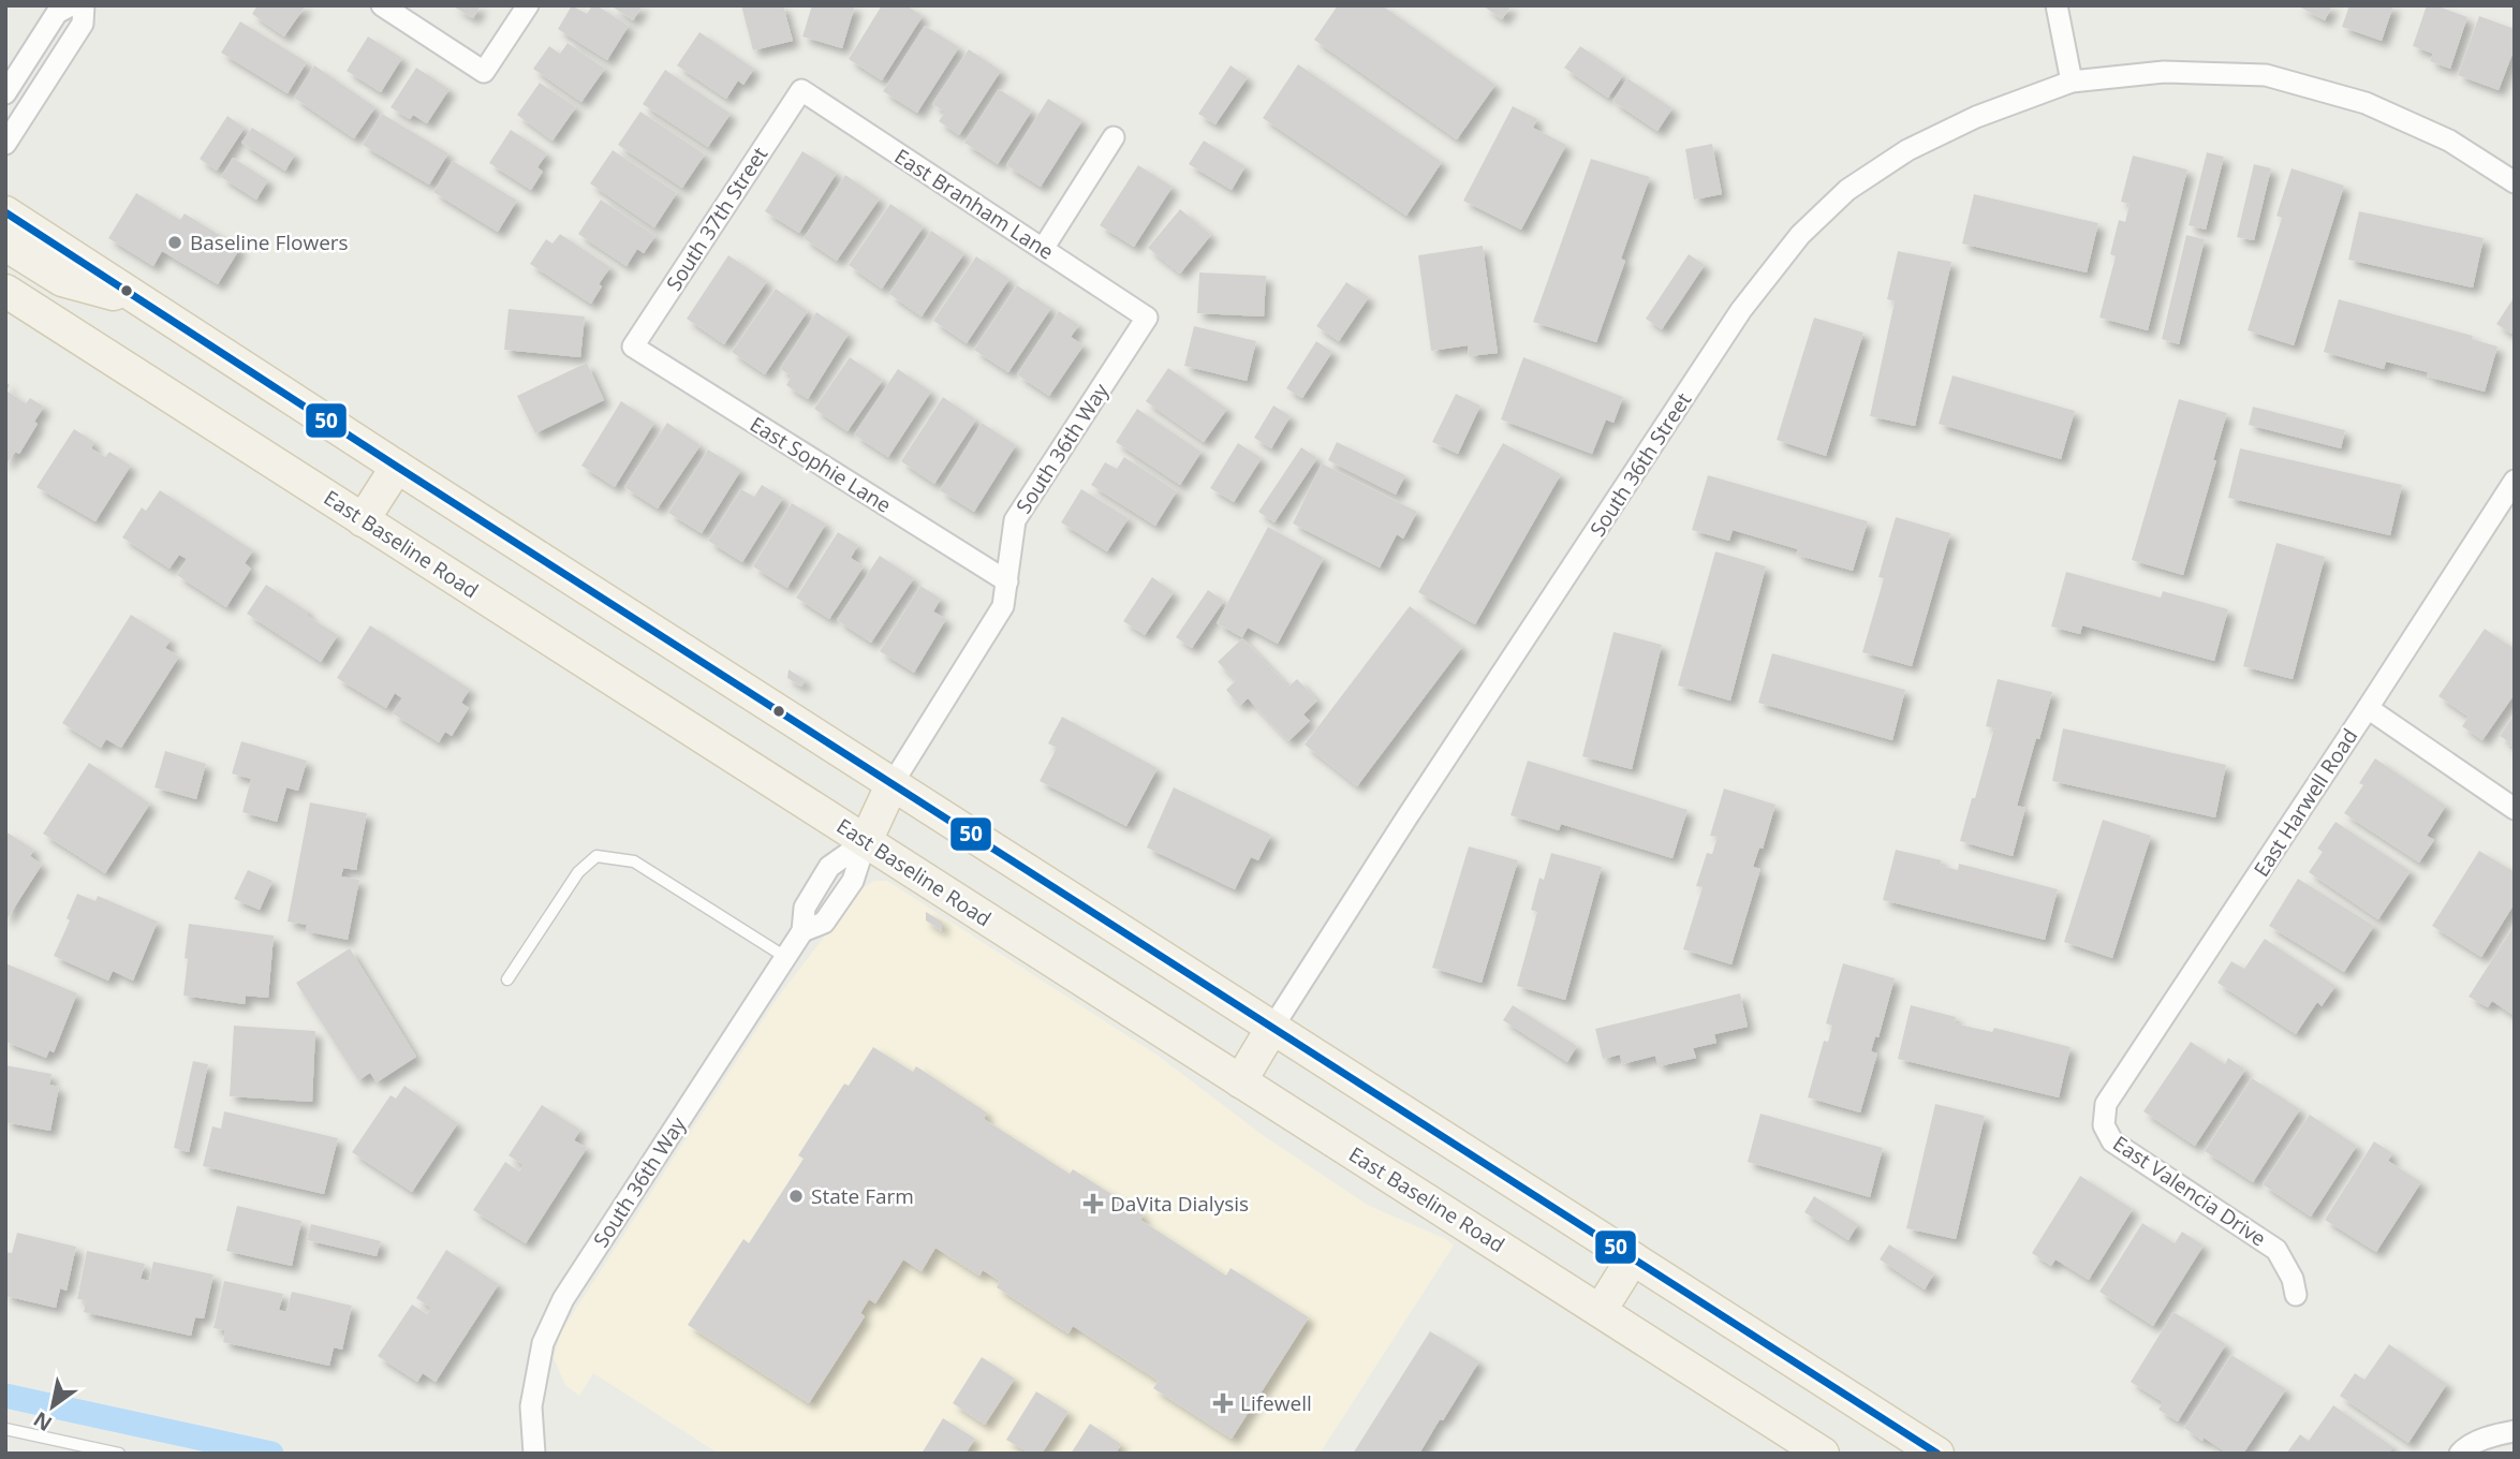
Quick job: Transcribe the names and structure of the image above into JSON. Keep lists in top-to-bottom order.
{
  "streets": {
    "main road": ["East Baseline Road"],
    "street": [
      "East Branham Lane",
      "South 37th Street",
      "South 36th Way",
      "East Sophie Lane",
      "South 36th Street",
      "East Harwell Road",
      "East Valencia Drive"
    ]
  },
  "crossings": [
    ["East Branham Lane", "South 37th Street"],
    ["East Branham Lane", "South 36th Way"],
    ["South 37th Street", "East Sophie Lane"],
    ["South 36th Way", "East Sophie Lane"],
    ["South 36th Way", "East Baseline Road"],
    ["East Harwell Road", "East Valencia Drive"]
  ],
  "places": {
    "other": ["Baseline Flowers", "State Farm"],
    "health": ["DaVita Dialysis", "Lifewell"]
  },
  "lines": ["transit line 50"],
  "north": "bottom left"
}
